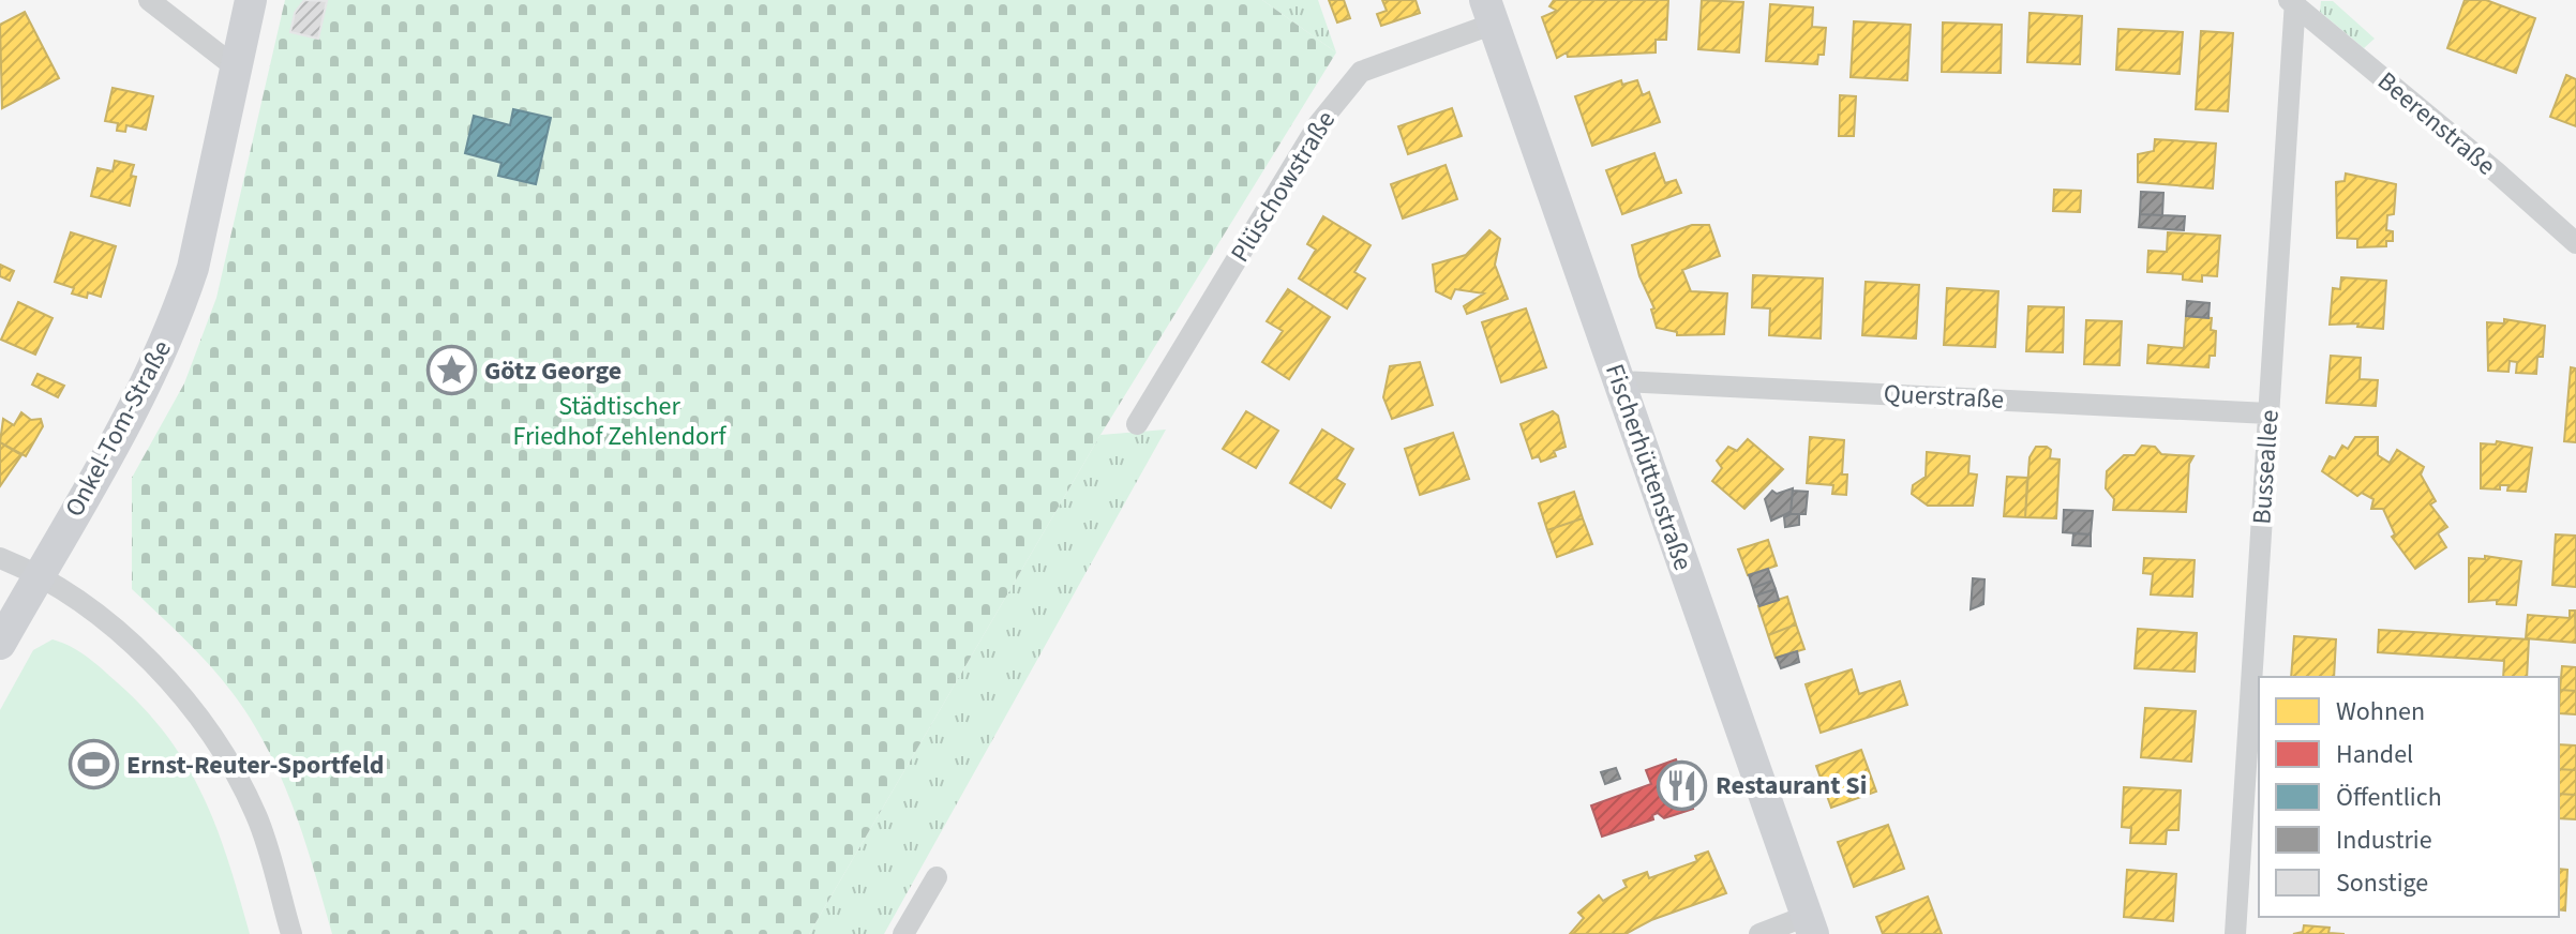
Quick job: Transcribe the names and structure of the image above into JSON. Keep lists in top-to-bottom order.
{
  "streets": {
    "street": [
      "Beerenstraße",
      "Plüschowstraße",
      "Querstraße",
      "Onkel-Tom-Straße",
      "Fischerhüttenstraße",
      "Busseallee"
    ]
  },
  "crossings": [
    ["Beerenstraße", "Busseallee"],
    ["Plüschowstraße", "Fischerhüttenstraße"],
    ["Querstraße", "Fischerhüttenstraße"],
    ["Querstraße", "Busseallee"]
  ],
  "parks": ["Städtischer Friedhof Zehlendorf"],
  "places": {
    "place": ["Götz George"],
    "sports": ["Ernst-Reuter-Sportfeld"],
    "restaurant": ["Restaurant Si"]
  },
  "legend": [
    "Wohnen",
    "Handel",
    "Öffentlich",
    "Industrie",
    "Sonstige"
  ]
}
